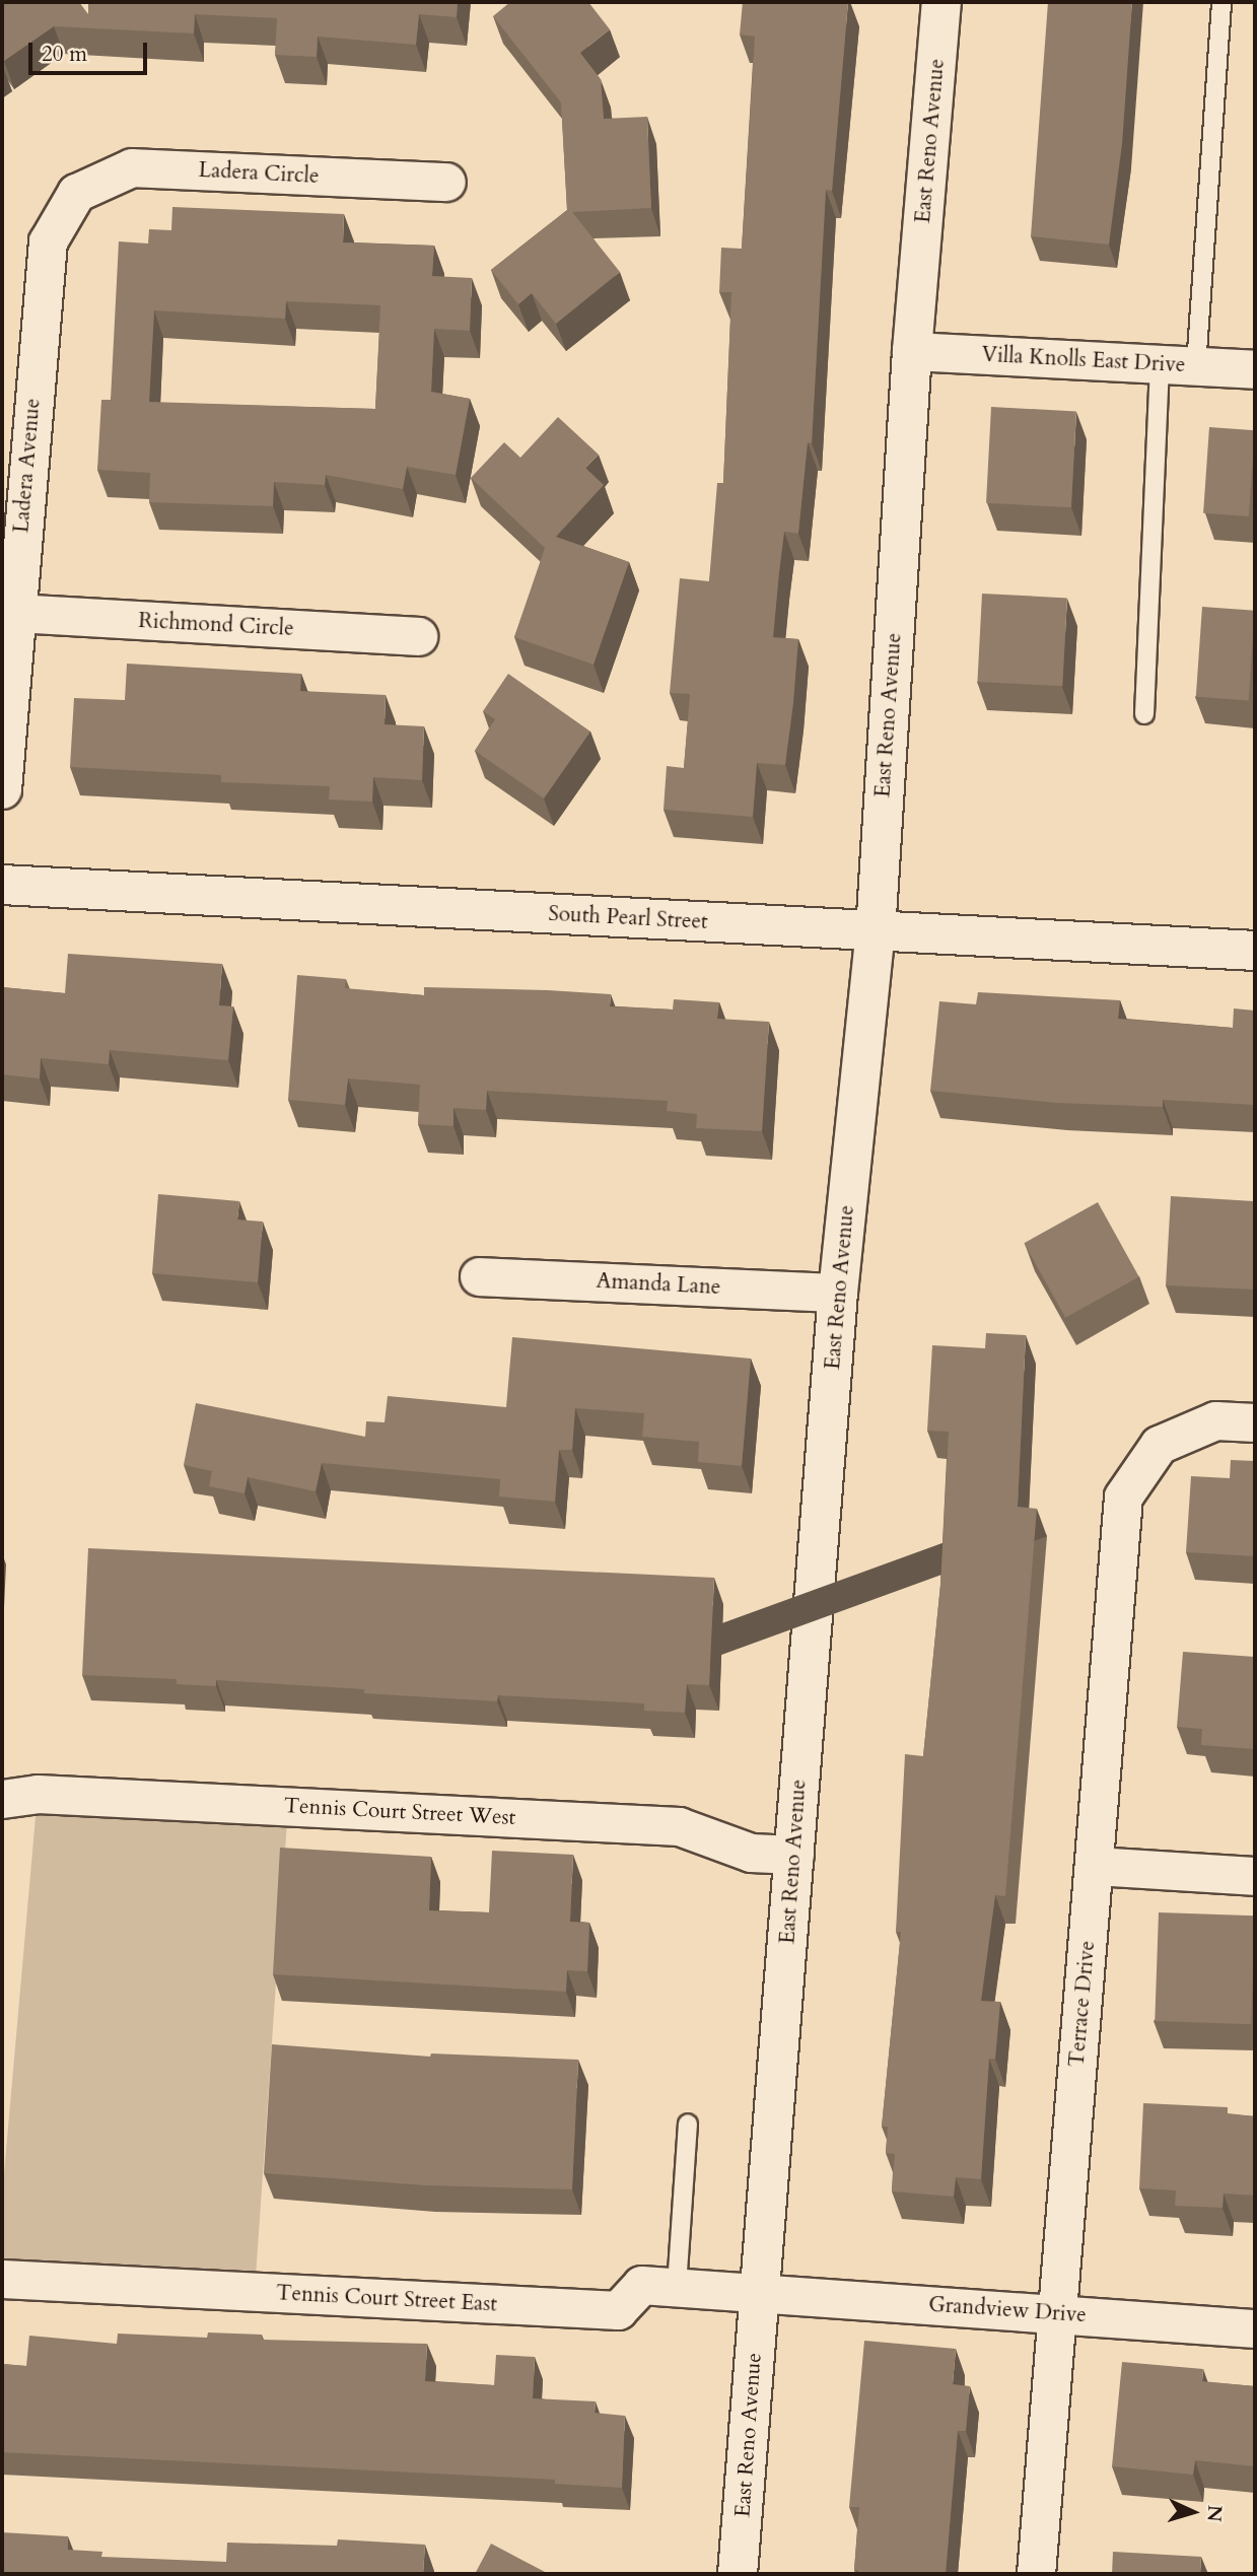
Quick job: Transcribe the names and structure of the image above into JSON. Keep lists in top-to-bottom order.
{
  "streets": {
    "street": [
      "East Reno Avenue",
      "Ladera Circle",
      "Villa Knolls East Drive",
      "Ladera Avenue",
      "Richmond Circle",
      "South Pearl Street",
      "Amanda Lane",
      "Tennis Court Street West",
      "Terrace Drive",
      "Tennis Court Street East",
      "Grandview Drive"
    ]
  },
  "crossings": [
    ["East Reno Avenue", "Villa Knolls East Drive"],
    ["East Reno Avenue", "South Pearl Street"],
    ["East Reno Avenue", "Amanda Lane"],
    ["East Reno Avenue", "Tennis Court Street West"],
    ["East Reno Avenue", "Tennis Court Street East"],
    ["East Reno Avenue", "Grandview Drive"],
    ["Ladera Circle", "Ladera Avenue"],
    ["Ladera Avenue", "Richmond Circle"],
    ["Terrace Drive", "Grandview Drive"],
    ["Tennis Court Street East", "Grandview Drive"]
  ],
  "scale_bar": "20 m",
  "north": "right"
}
